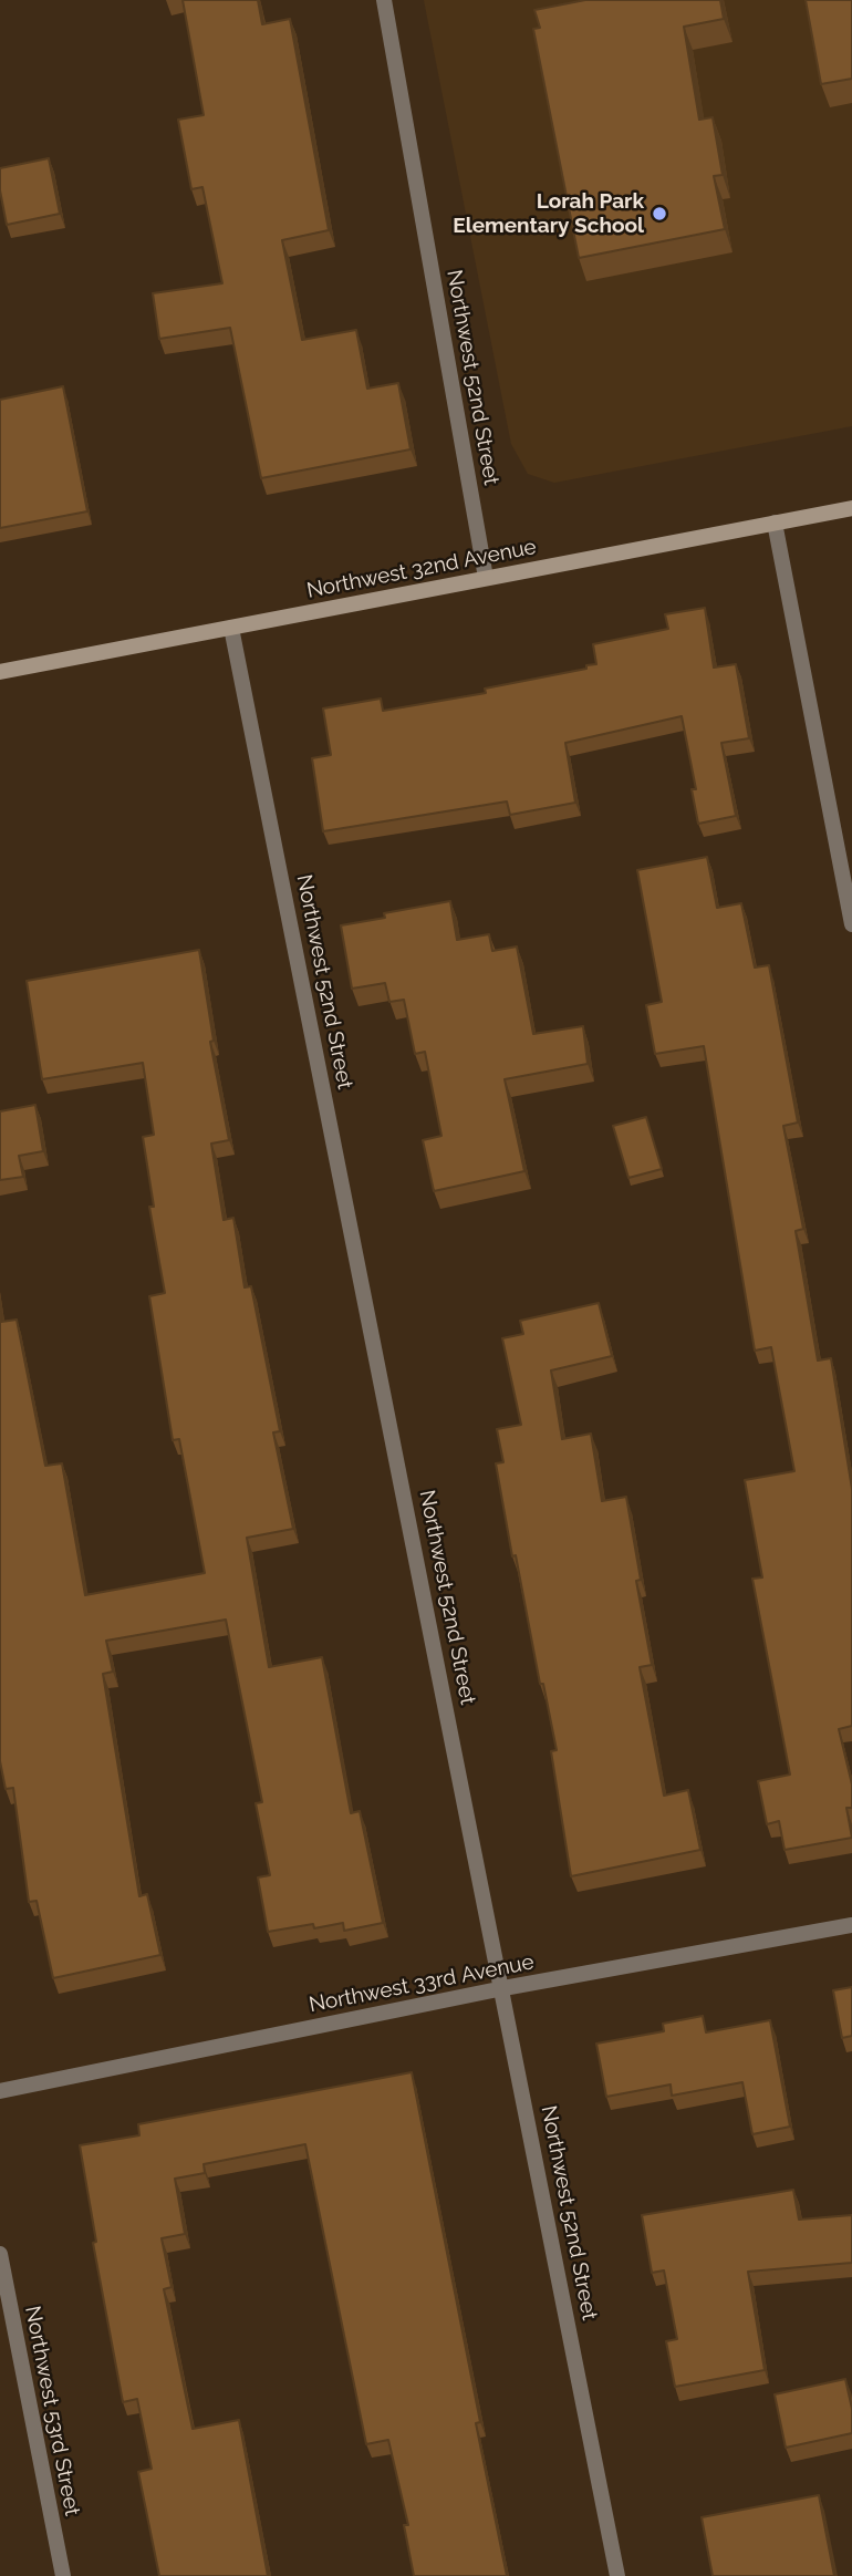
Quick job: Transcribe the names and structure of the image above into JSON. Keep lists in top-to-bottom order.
{
  "streets": {
    "main road": ["Northwest 32nd Avenue"],
    "street": ["Northwest 52nd Street", "Northwest 33rd Avenue", "Northwest 53rd Street"]
  },
  "crossings": [
    ["Northwest 52nd Street", "Northwest 32nd Avenue"],
    ["Northwest 52nd Street", "Northwest 33rd Avenue"]
  ],
  "places": ["Lorah Park Elementary School"]
}
